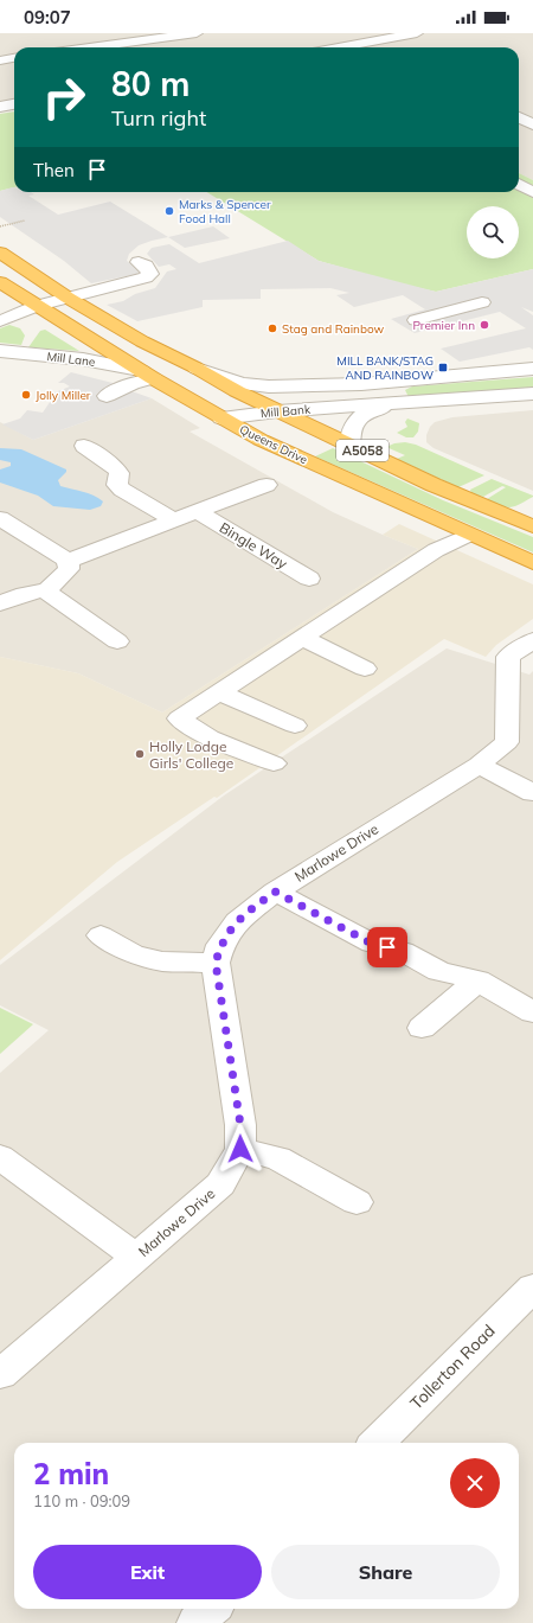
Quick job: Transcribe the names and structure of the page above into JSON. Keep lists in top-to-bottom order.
{
  "streets": {
    "highway": ["Queens Drive", "A5058"],
    "street": [
      "Mill Lane",
      "Mill Bank",
      "Bingle Way",
      "Marlowe Drive",
      "Tollerton Road"
    ]
  },
  "crossings": [
    ["Mill Lane", "Queens Drive"],
    ["Mill Bank", "Queens Drive"],
    ["Mill Bank", "A5058"]
  ],
  "places": {
    "other": [
      "Marks & Spencer Food Hall",
      "Premier Inn",
      "Stag and Rainbow",
      "Jolly Miller",
      "Holly Lodge Girls' College"
    ],
    "transit": ["MILL BANK/STAG AND RAINBOW"]
  },
  "page": {
    "status": "09:07",
    "turn": ["80 m", "Turn right"],
    "then": "Then",
    "heading": ["2 min", "110 m · 09:09"],
    "buttons": ["Exit", "Share"]
  }
}
